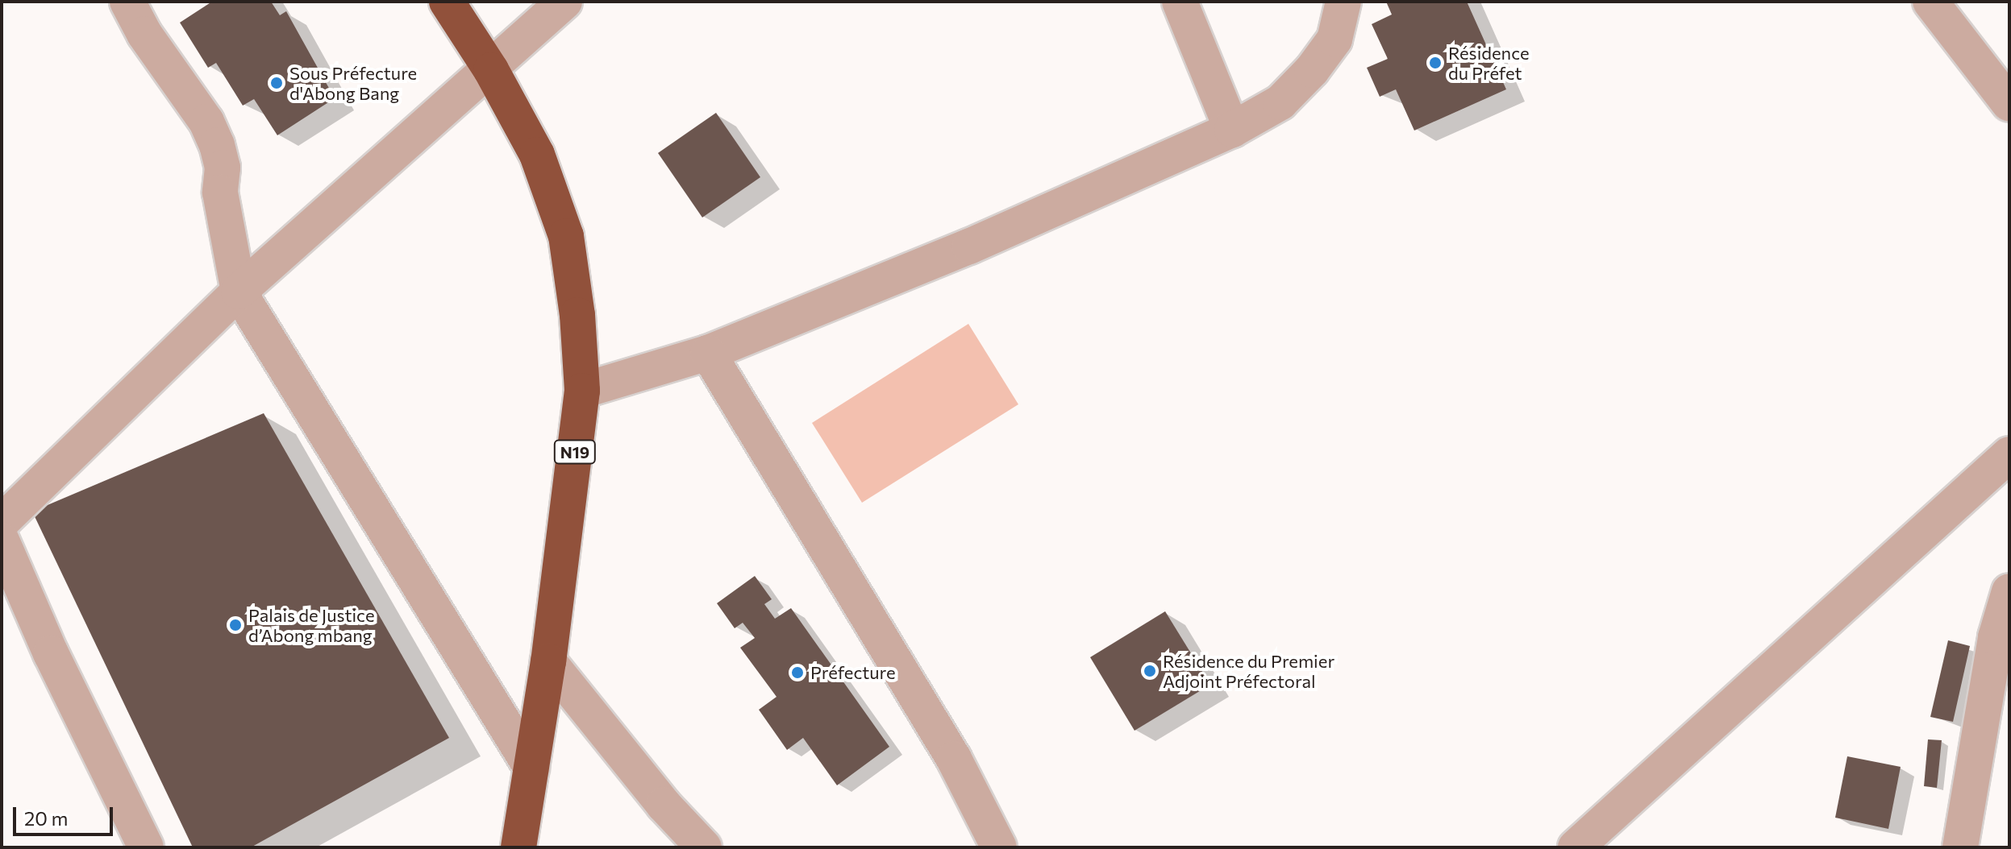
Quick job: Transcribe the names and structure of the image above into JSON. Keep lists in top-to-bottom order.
{
  "streets": {
    "highway": ["N19"]
  },
  "places": [
    "Résidence du Préfet",
    "Sous Préfecture d'Abong Bang",
    "Palais de Justice d’Abong mbang",
    "Résidence du Premier Adjoint Préfectoral",
    "Préfecture"
  ],
  "scale_bar": "20 m"
}
